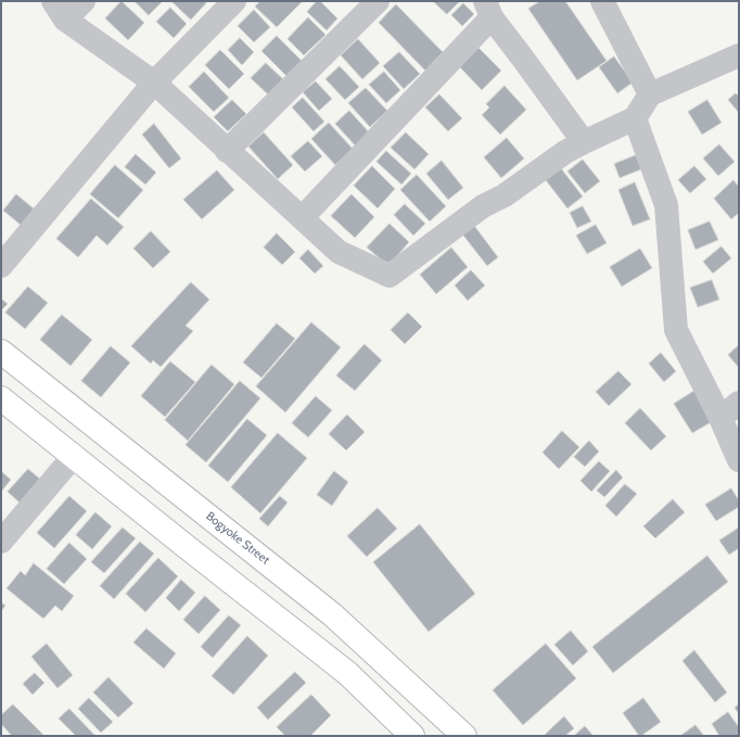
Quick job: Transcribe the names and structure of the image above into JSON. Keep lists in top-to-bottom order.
{
  "streets": {
    "main road": ["Bogyoke Street"]
  }
}
